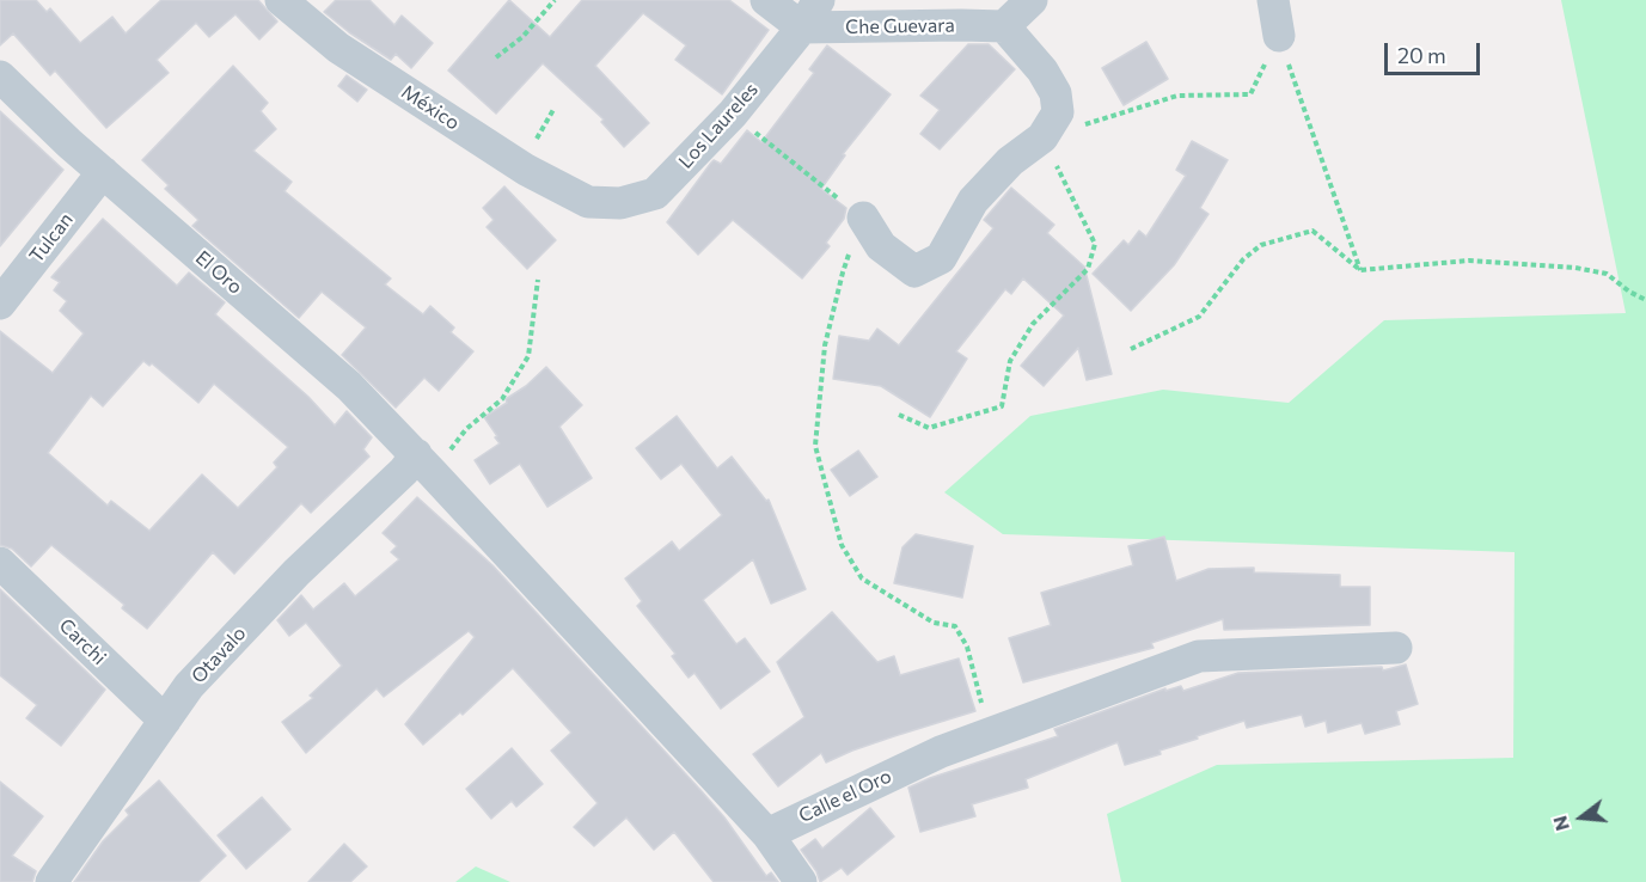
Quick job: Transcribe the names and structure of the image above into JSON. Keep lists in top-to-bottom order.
{
  "streets": {
    "street": [
      "Che Guevara",
      "México",
      "Los Laureles",
      "Tulcan",
      "El Oro",
      "Carchi",
      "Otavalo",
      "Calle el Oro"
    ]
  },
  "crossings": [
    ["Che Guevara", "Los Laureles"],
    ["México", "Los Laureles"],
    ["Tulcan", "El Oro"],
    ["El Oro", "Otavalo"],
    ["Carchi", "Otavalo"]
  ],
  "scale_bar": "20 m",
  "north": "left"
}
